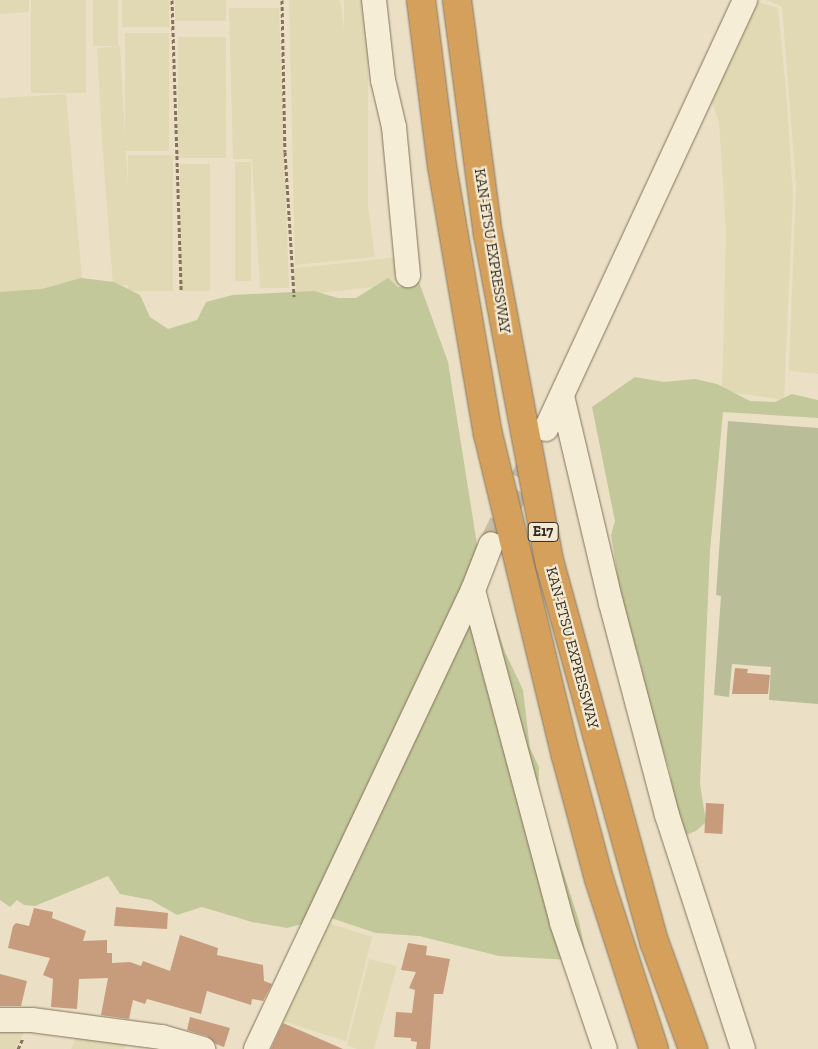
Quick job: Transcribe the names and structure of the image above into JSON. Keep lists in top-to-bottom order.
{
  "streets": {
    "highway": ["KAN-ETSU EXPRESSWAY", "E17"]
  }
}
